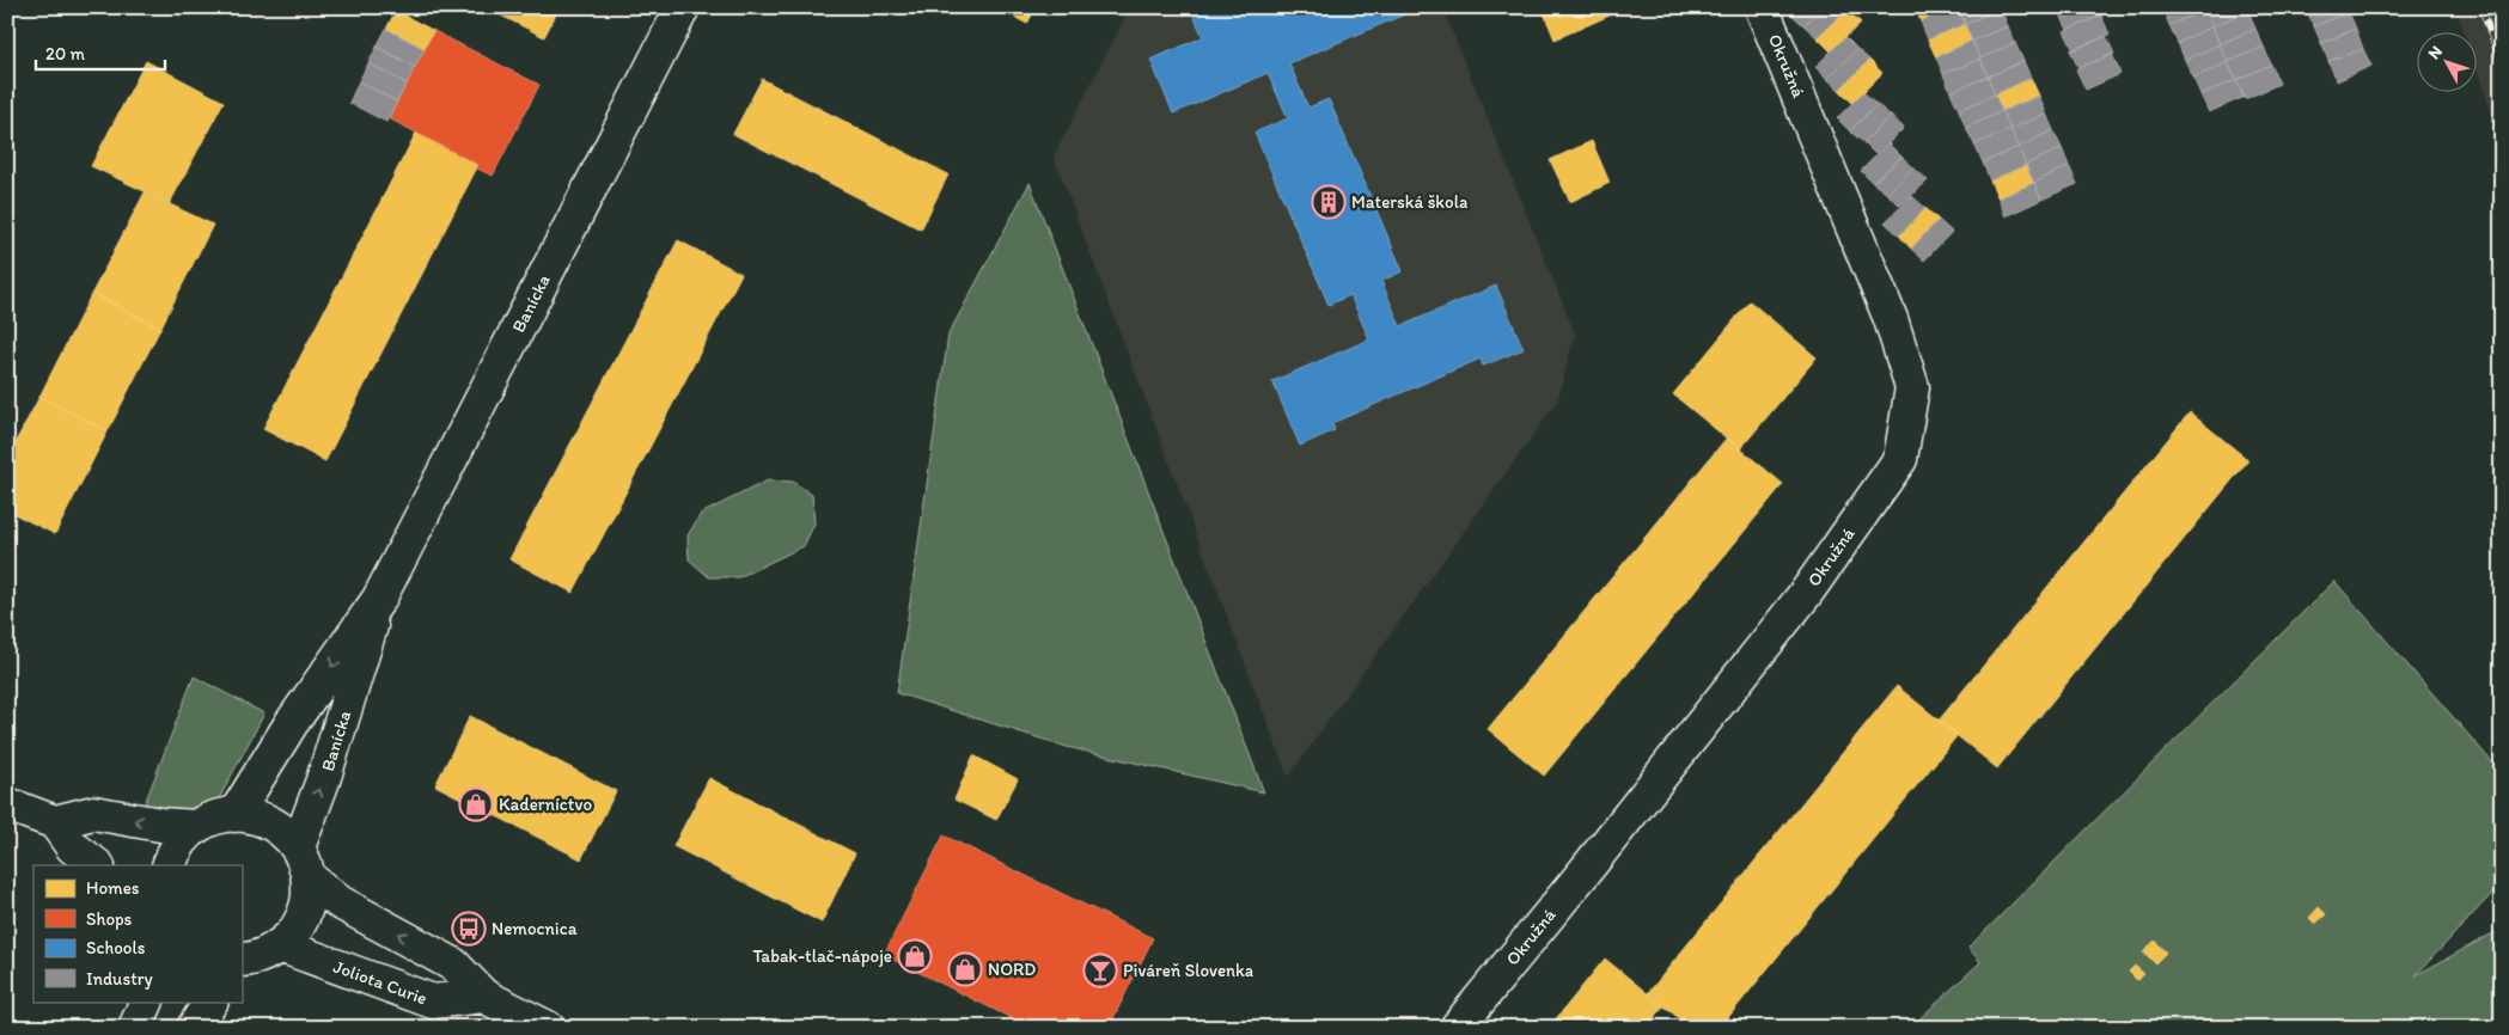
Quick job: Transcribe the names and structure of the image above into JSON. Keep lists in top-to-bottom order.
{
  "streets": {
    "street": ["Okružná", "Banícka", "Joliota Curie"]
  },
  "places": {
    "building": ["Materská škola"],
    "shop": ["Kaderníctvo", "Tabak-tlač-nápoje", "NORD"],
    "bus stop": ["Nemocnica"],
    "bar": ["Piváreň Slovenka"]
  },
  "legend": [
    "Homes",
    "Shops",
    "Schools",
    "Industry"
  ],
  "scale_bar": "20 m",
  "north": "top left"
}
